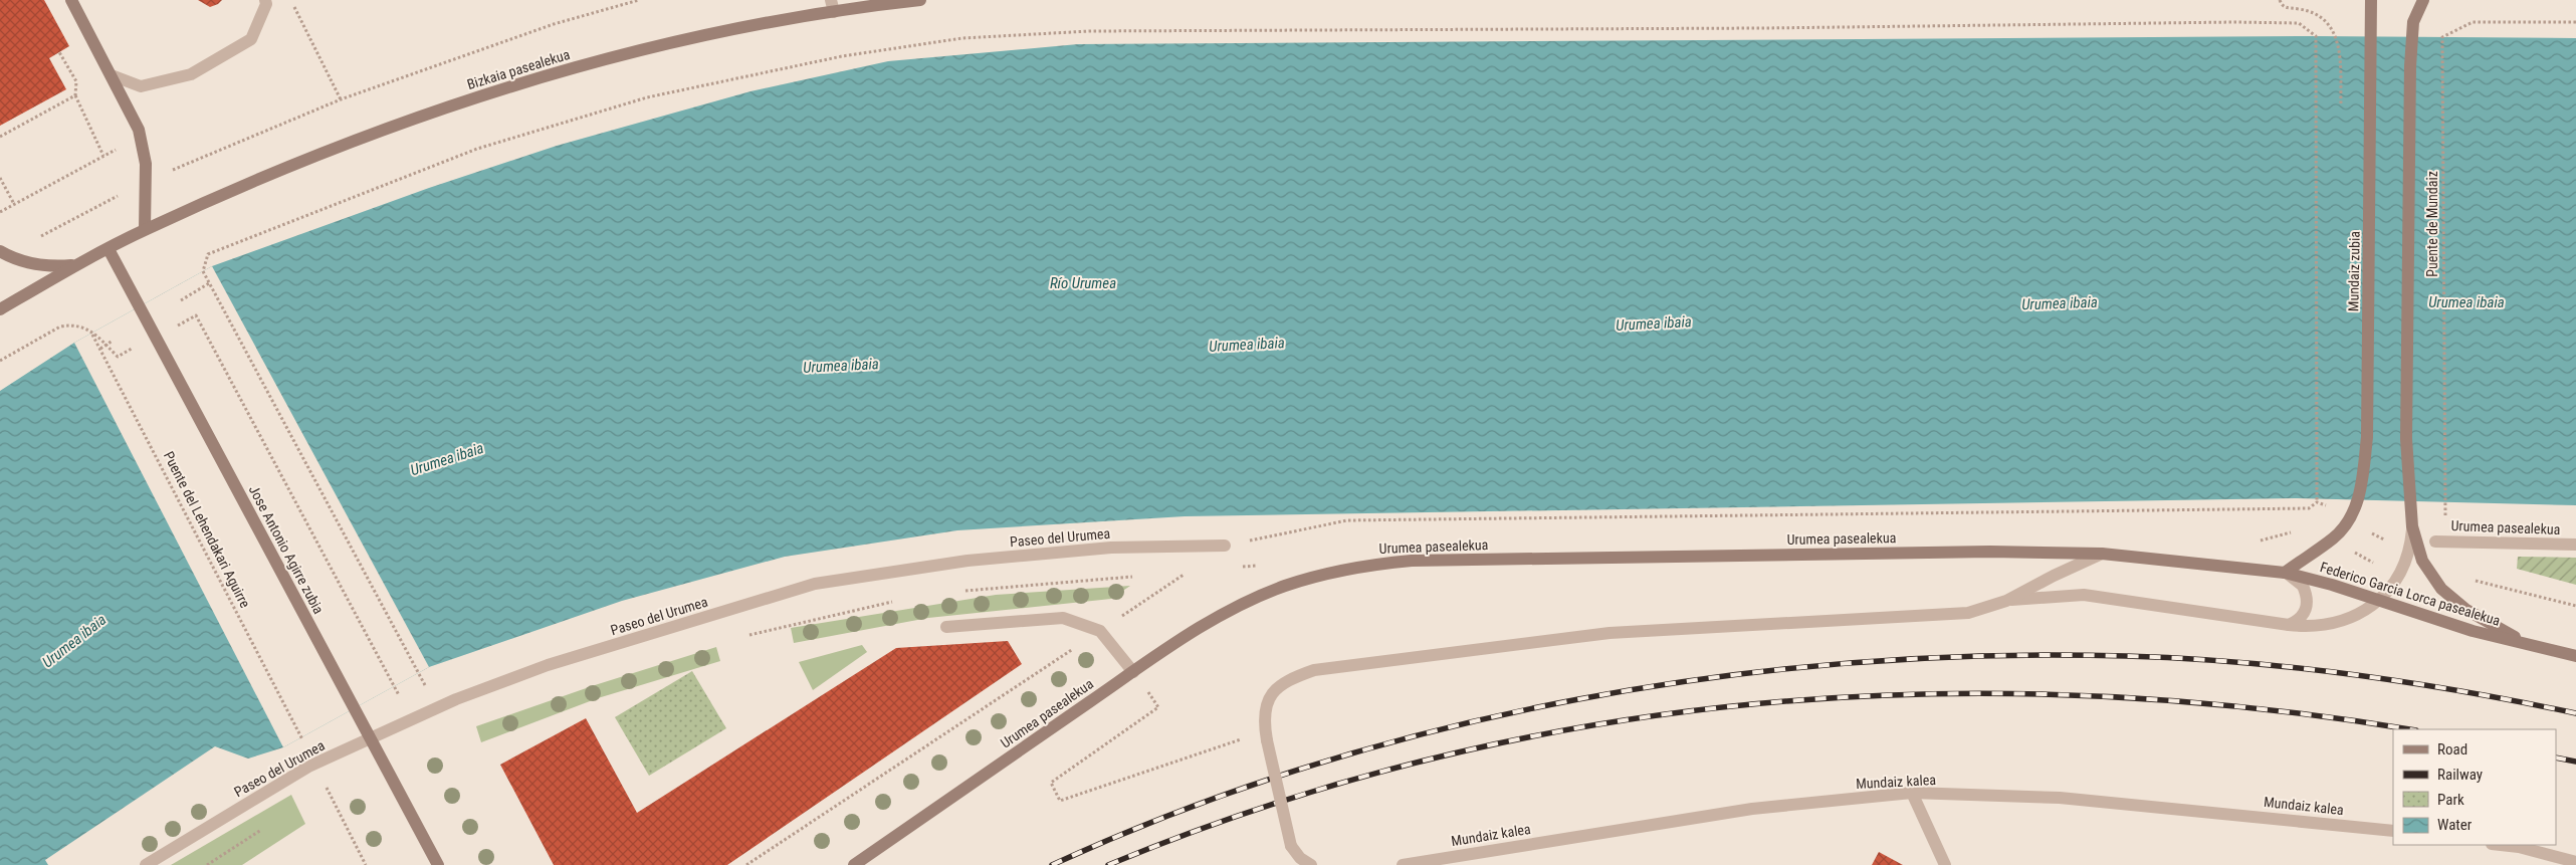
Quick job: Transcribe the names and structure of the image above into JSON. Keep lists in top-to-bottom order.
{
  "streets": {
    "main road": [
      "Bizkaia pasealekua",
      "Mundaiz zubia",
      "Urumea pasealekua",
      "Jose Antonio Agirre zubia",
      "Federico Garcia Lorca pasealekua"
    ],
    "street": ["Paseo del Urumea", "Mundaiz kalea"],
    "path": ["Puente de Mundaiz", "Puente del Lehendakari Aguirre"]
  },
  "crossings": [
    ["Bizkaia pasealekua", "Jose Antonio Agirre zubia"],
    ["Mundaiz zubia", "Urumea pasealekua"],
    ["Mundaiz zubia", "Federico Garcia Lorca pasealekua"],
    ["Urumea pasealekua", "Federico Garcia Lorca pasealekua"],
    ["Paseo del Urumea", "Jose Antonio Agirre zubia"]
  ],
  "water": ["Río Urumea", "Urumea ibaia"],
  "legend": [
    "Road",
    "Railway",
    "Park",
    "Water"
  ]
}
